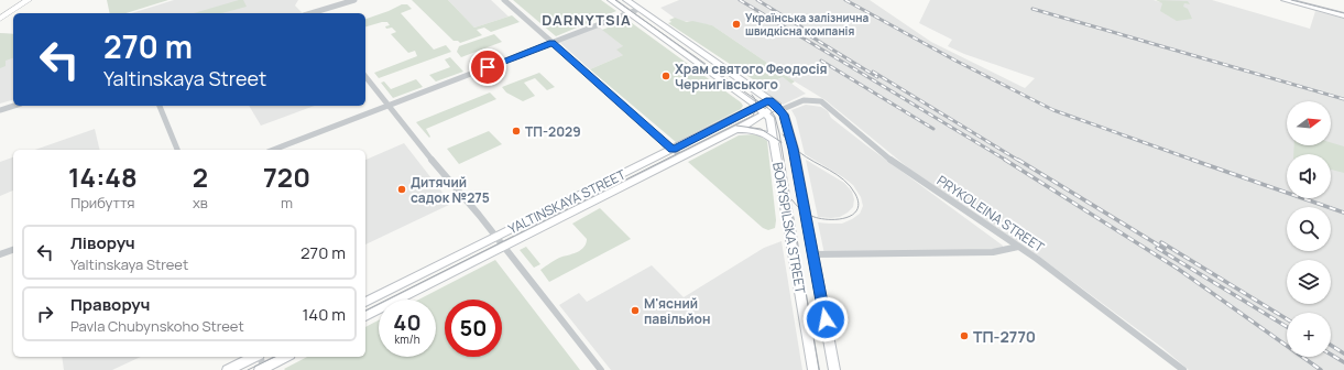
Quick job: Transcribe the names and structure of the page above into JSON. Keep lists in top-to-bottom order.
{
  "streets": {
    "main road": ["YALTINSKAYA STREET", "BORYSPILSKA STREET"],
    "street": ["PRYKOLEINA STREET"]
  },
  "crossings": [
    ["PRYKOLEINA STREET", "BORYSPILSKA STREET"]
  ],
  "districts": ["DARNYTSIA"],
  "places": [
    "Українська залізнична швидкісна компанія",
    "Храм святого Феодосія Чернигівського",
    "ТП-2029",
    "Дитячий садок №275",
    "М'ясний павільйон",
    "ТП-2770"
  ],
  "north": "right",
  "page": {
    "turn": ["270 m", "Yaltinskaya Street"],
    "map_buttons": "+",
    "eta": [
      "14:48",
      "Прибуття",
      "2",
      "хв",
      "720",
      "m"
    ],
    "list": [
      {
        "name": "Ліворуч",
        "note": "Yaltinskaya Street",
        "value": "270 m"
      },
      {
        "name": "Праворуч",
        "note": "Pavla Chubynskoho Street",
        "value": "140 m"
      }
    ],
    "speed": "40 km/h",
    "limit": "50"
  }
}
